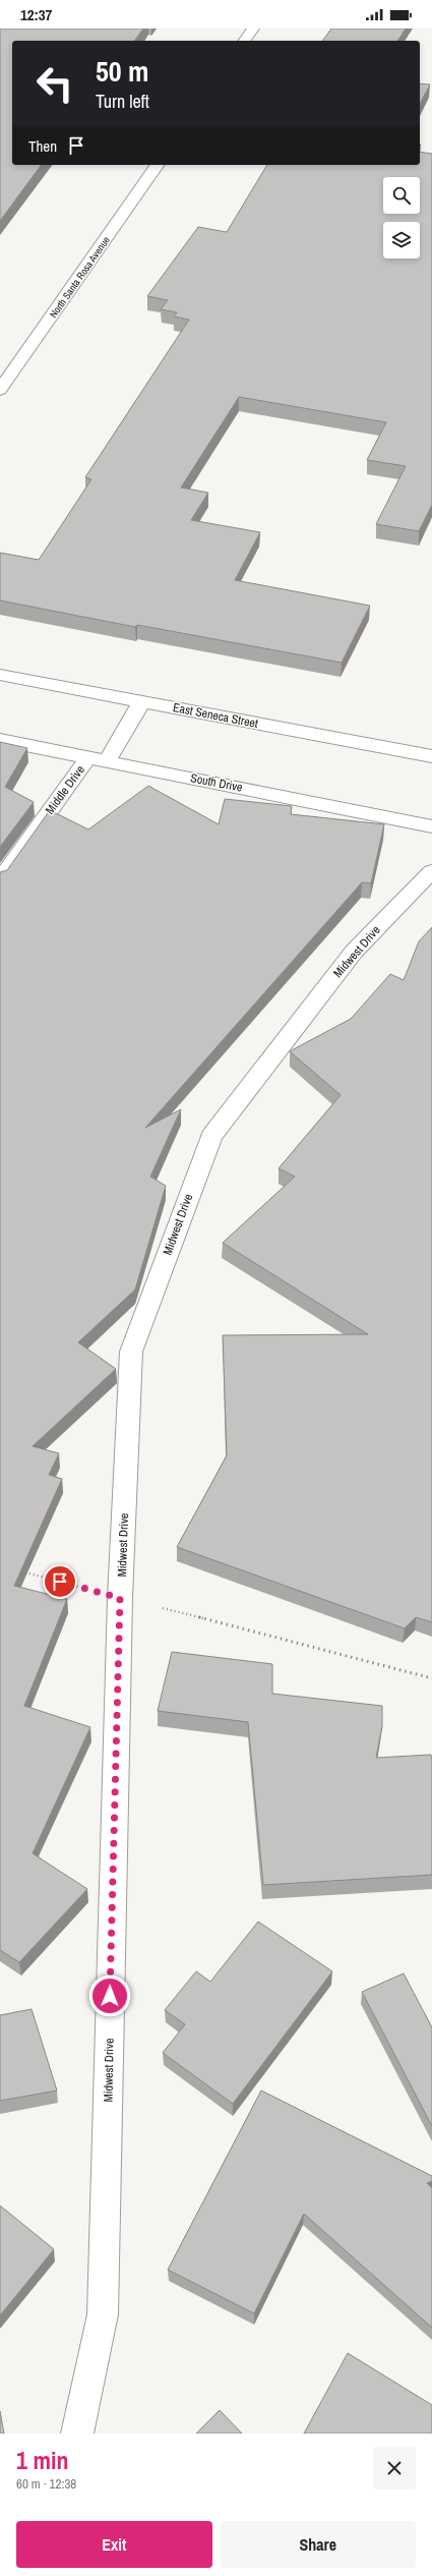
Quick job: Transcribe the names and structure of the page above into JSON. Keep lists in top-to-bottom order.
{
  "streets": {
    "street": [
      "North Santa Rosa Avenue",
      "East Seneca Street",
      "South Drive",
      "Middle Drive",
      "Midwest Drive"
    ]
  },
  "crossings": [
    ["East Seneca Street", "Middle Drive"],
    ["South Drive", "Middle Drive"]
  ],
  "page": {
    "status": "12:37",
    "turn": ["50 m", "Turn left"],
    "then": "Then",
    "heading": ["1 min", "60 m · 12:38"],
    "buttons": ["Exit", "Share"]
  }
}
